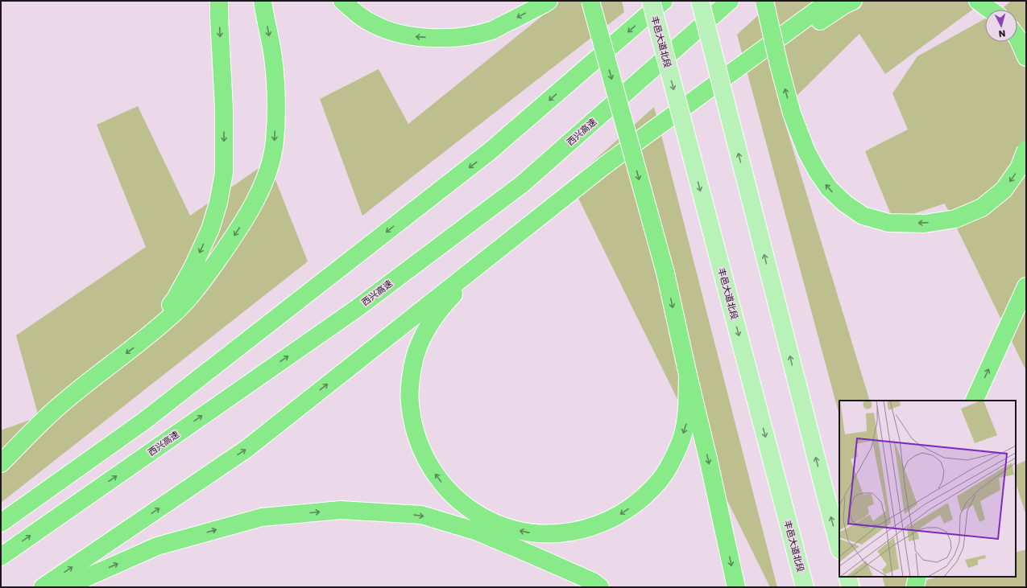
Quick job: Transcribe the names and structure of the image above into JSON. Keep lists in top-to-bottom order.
{
  "streets": {
    "highway": ["西兴高速"],
    "main road": ["丰邑大道北段"]
  },
  "north": "bottom"
}
